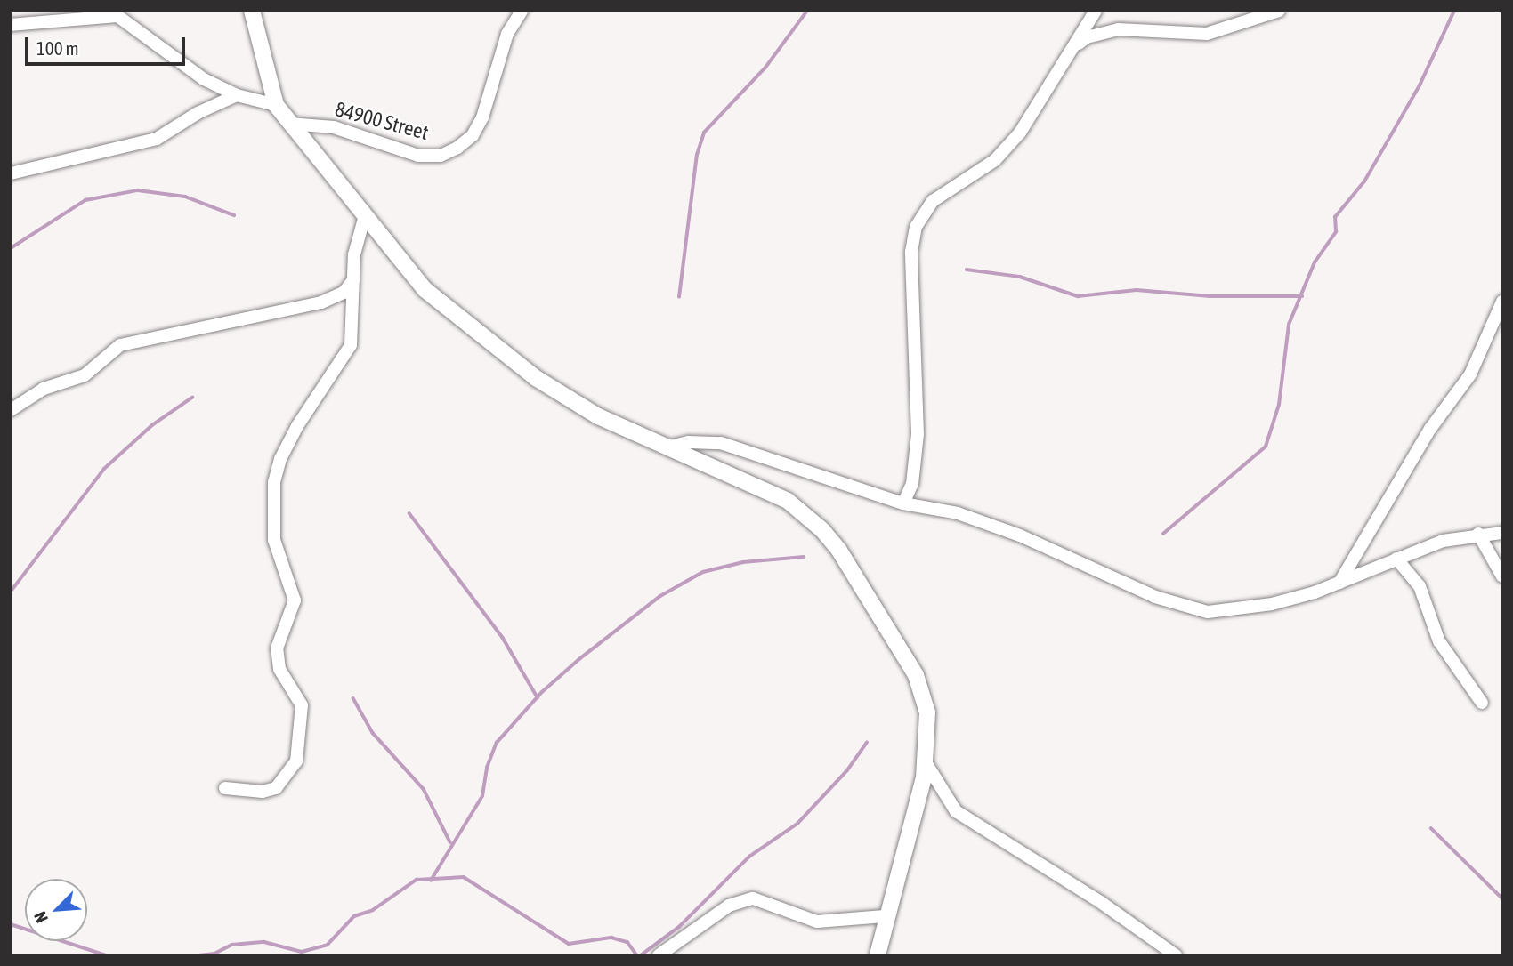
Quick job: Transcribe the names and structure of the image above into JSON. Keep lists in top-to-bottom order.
{
  "streets": {
    "street": ["84900 Street"]
  },
  "scale_bar": "100 m",
  "north": "bottom left"
}
